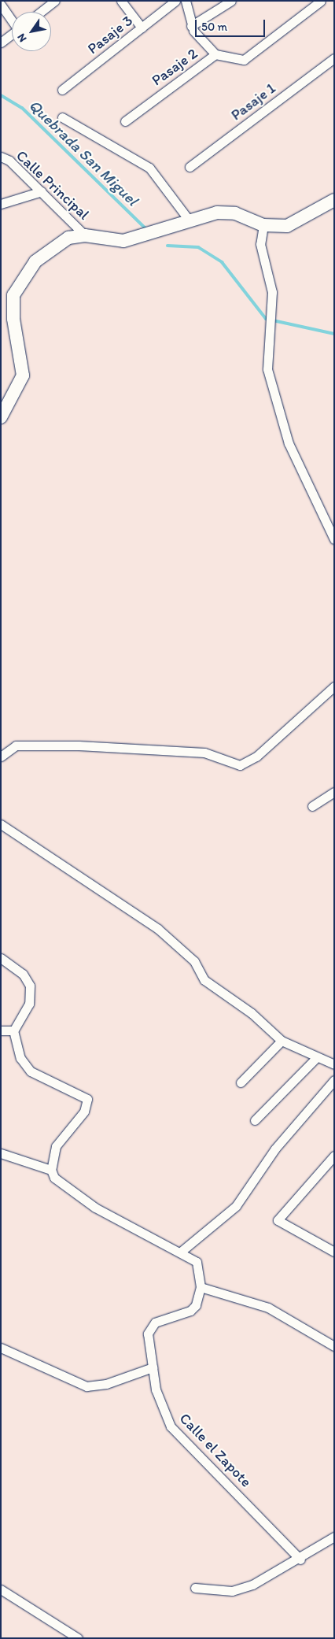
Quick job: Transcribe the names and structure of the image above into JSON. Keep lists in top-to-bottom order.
{
  "streets": {
    "street": [
      "Pasaje 3",
      "Pasaje 2",
      "Pasaje 1",
      "Calle Principal",
      "Calle el Zapote"
    ]
  },
  "water": ["Quebrada San Miguel"],
  "scale_bar": "50 m",
  "north": "bottom left"
}
